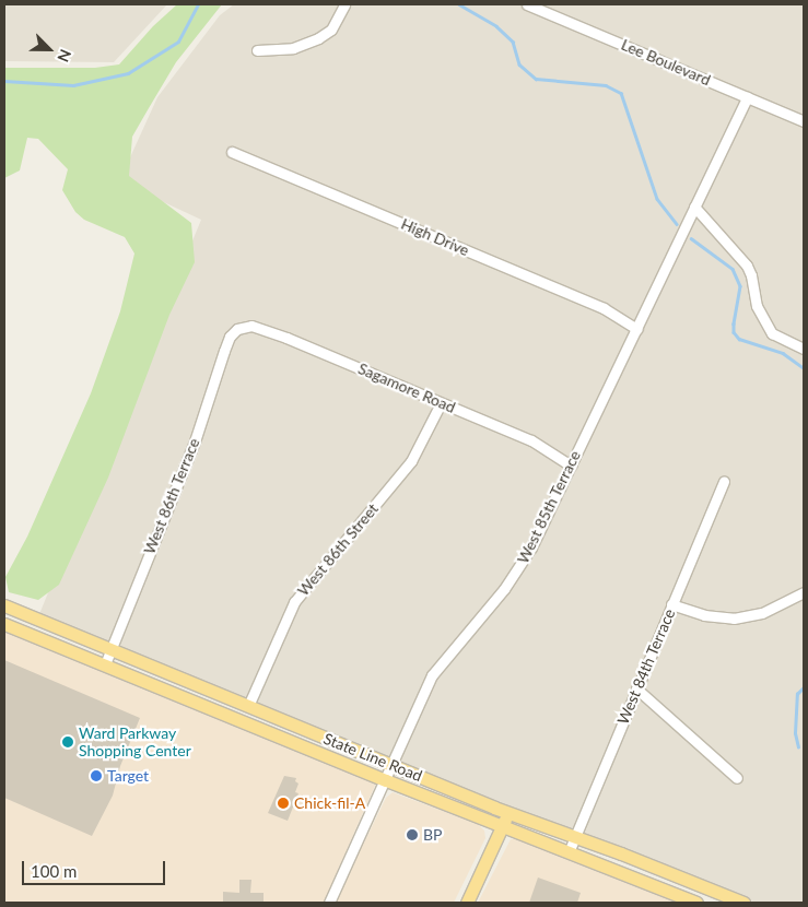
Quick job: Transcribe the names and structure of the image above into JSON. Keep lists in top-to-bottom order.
{
  "streets": {
    "main road": ["State Line Road"],
    "street": [
      "Lee Boulevard",
      "High Drive",
      "Sagamore Road",
      "West 86th Terrace",
      "West 85th Terrace",
      "West 86th Street",
      "West 84th Terrace"
    ]
  },
  "crossings": [
    ["Lee Boulevard", "West 85th Terrace"],
    ["High Drive", "West 85th Terrace"],
    ["Sagamore Road", "West 86th Terrace"],
    ["Sagamore Road", "West 85th Terrace"],
    ["Sagamore Road", "West 86th Street"],
    ["West 86th Terrace", "State Line Road"],
    ["West 85th Terrace", "State Line Road"],
    ["West 86th Street", "State Line Road"],
    ["West 84th Terrace", "State Line Road"]
  ],
  "places": [
    "Ward Parkway Shopping Center",
    "Target",
    "Chick-fil-A",
    "BP"
  ],
  "scale_bar": "100 m",
  "north": "bottom right"
}
